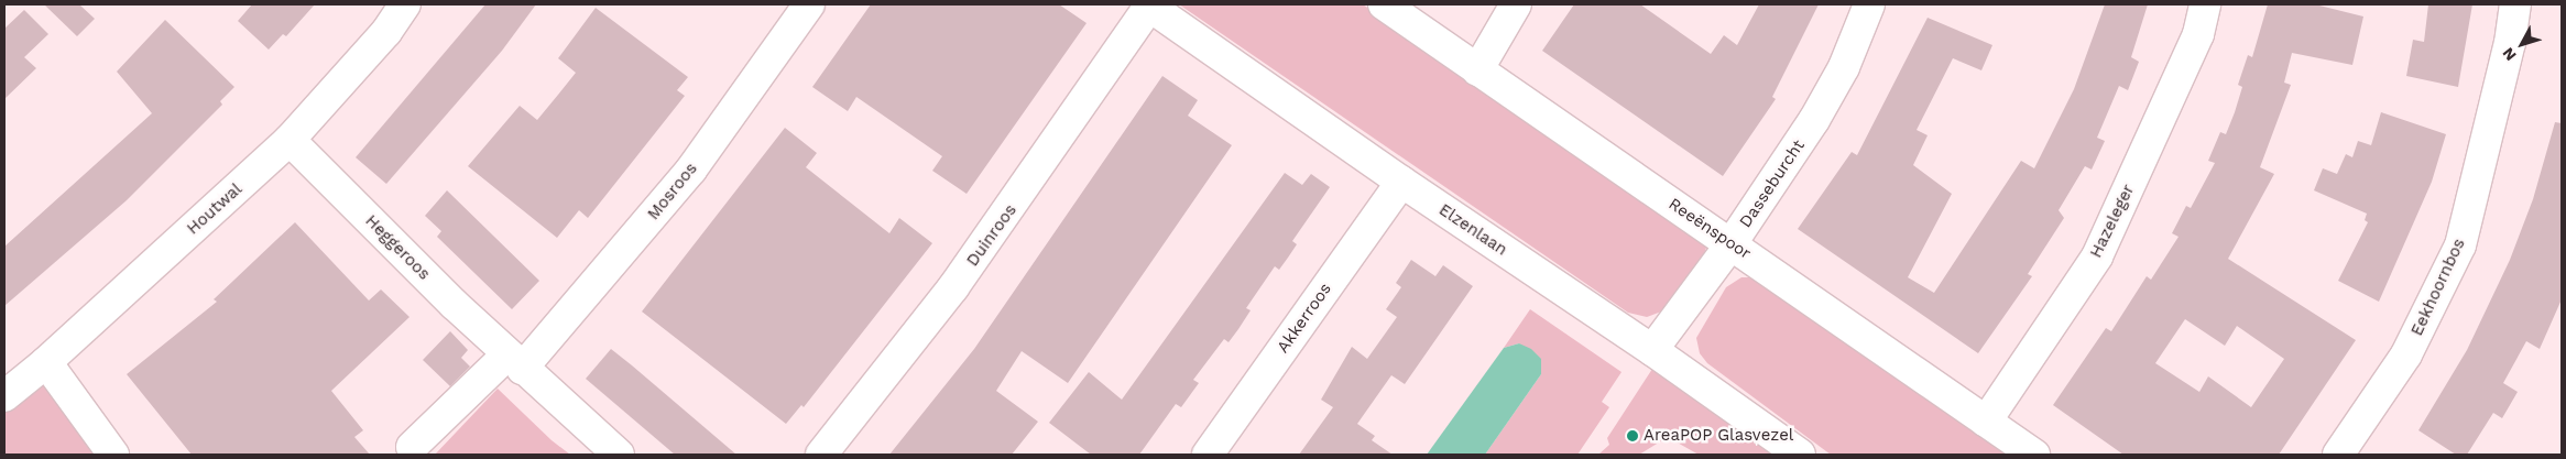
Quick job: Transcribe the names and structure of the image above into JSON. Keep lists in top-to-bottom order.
{
  "streets": {
    "street": [
      "Dasseburcht",
      "Mosroos",
      "Houtwal",
      "Hazeleger",
      "Reeënspoor",
      "Elzenlaan",
      "Duinroos",
      "Heggeroos",
      "Eekhoornbos",
      "Akkerroos"
    ]
  },
  "crossings": [
    ["Dasseburcht", "Reeënspoor"],
    ["Dasseburcht", "Elzenlaan"],
    ["Mosroos", "Heggeroos"],
    ["Houtwal", "Heggeroos"],
    ["Hazeleger", "Reeënspoor"],
    ["Elzenlaan", "Duinroos"],
    ["Elzenlaan", "Akkerroos"]
  ],
  "places": ["AreaPOP Glasvezel"],
  "north": "bottom left"
}
